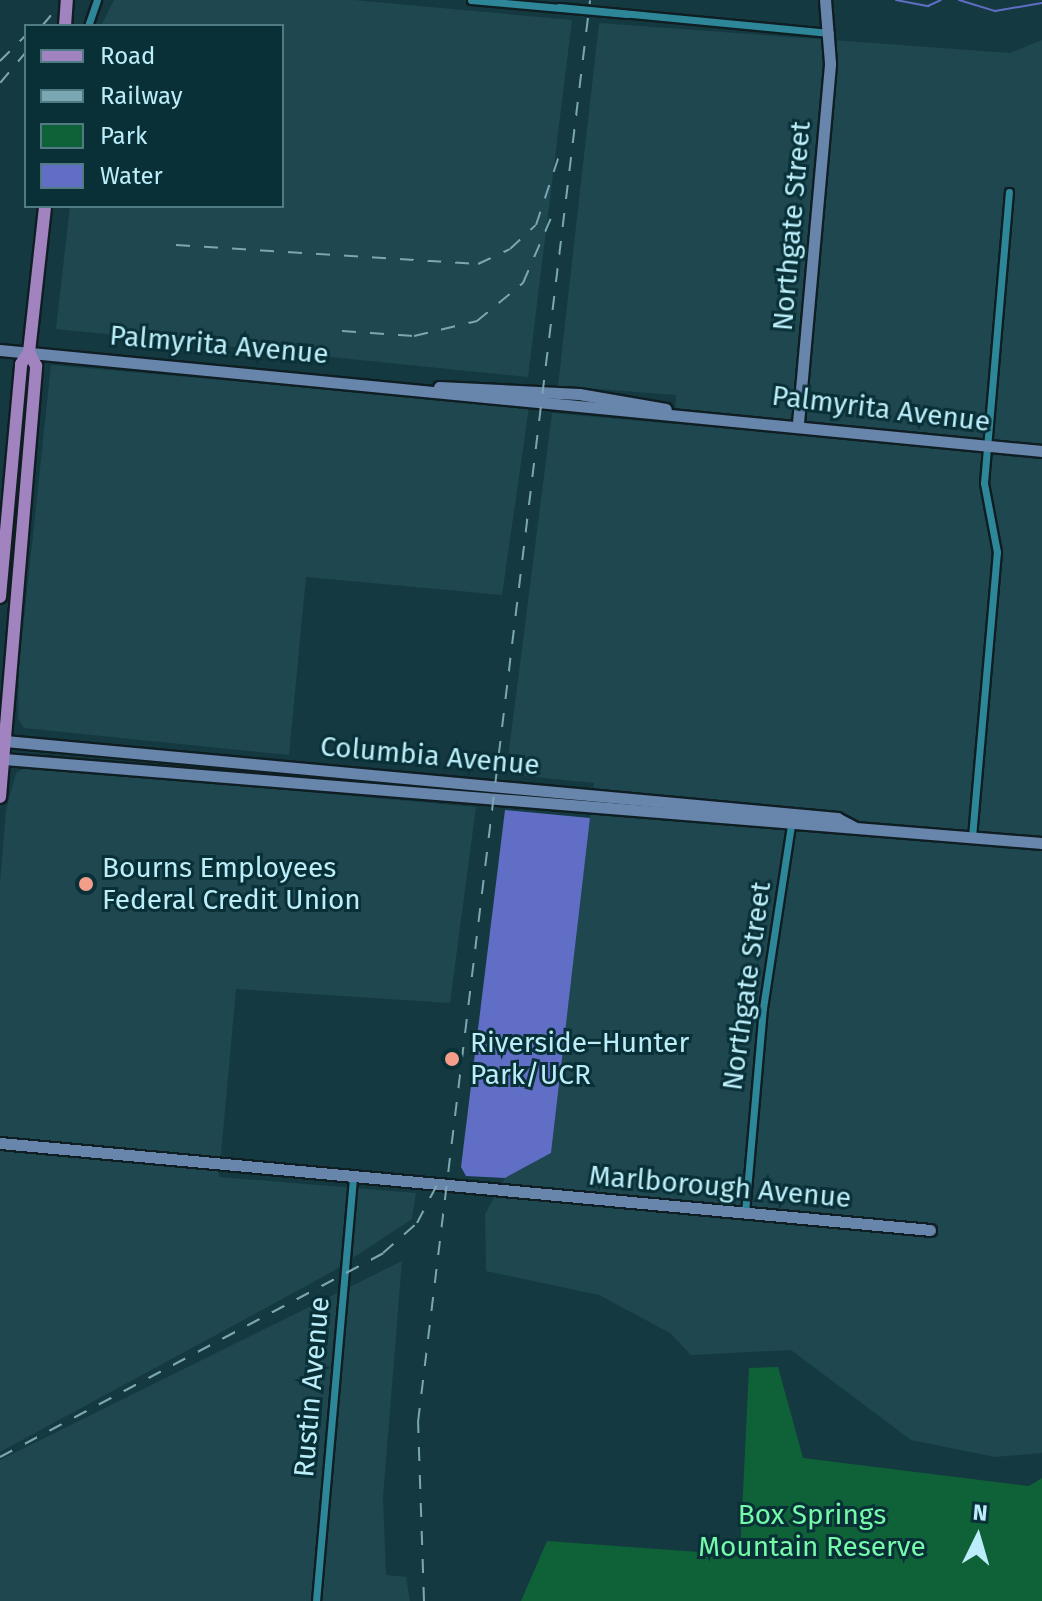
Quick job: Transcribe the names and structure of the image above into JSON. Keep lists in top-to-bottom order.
{
  "streets": {
    "street": [
      "Northgate Street",
      "Palmyrita Avenue",
      "Columbia Avenue",
      "Marlborough Avenue",
      "Rustin Avenue"
    ]
  },
  "crossings": [
    ["Northgate Street", "Palmyrita Avenue"],
    ["Northgate Street", "Columbia Avenue"],
    ["Northgate Street", "Marlborough Avenue"],
    ["Marlborough Avenue", "Rustin Avenue"]
  ],
  "parks": ["Box Springs Mountain Reserve"],
  "places": ["Bourns Employees Federal Credit Union", "Riverside–Hunter Park/UCR"],
  "legend": [
    "Road",
    "Railway",
    "Park",
    "Water"
  ],
  "north": "top"
}
